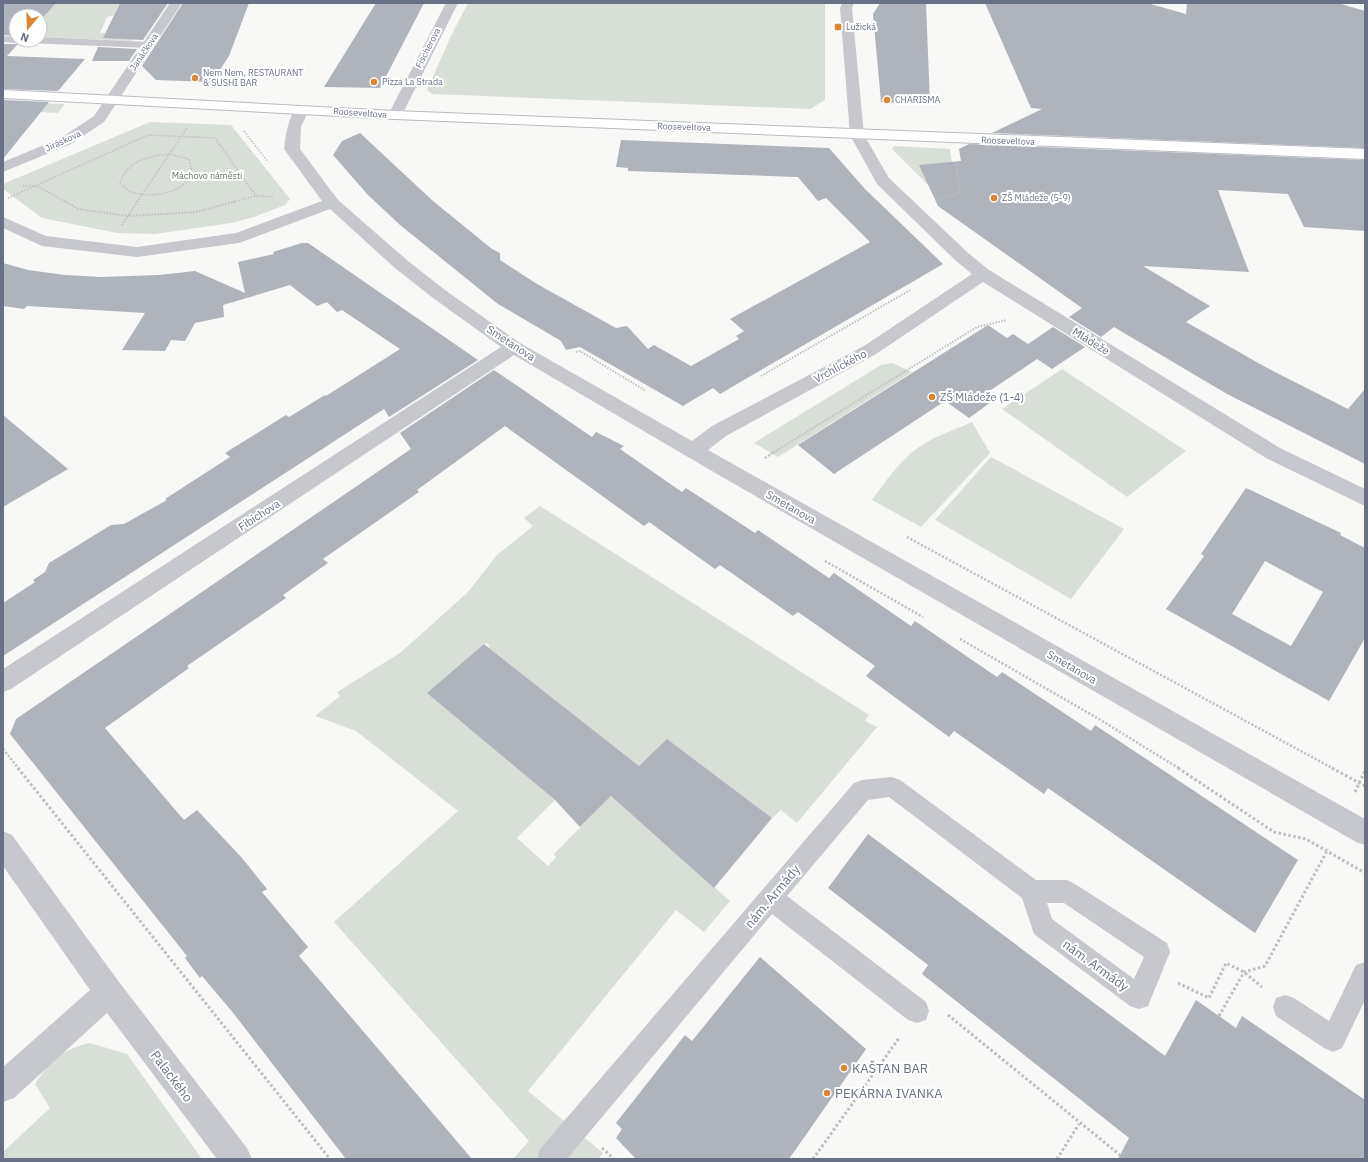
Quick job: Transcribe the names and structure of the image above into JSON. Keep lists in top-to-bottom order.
{
  "streets": {
    "main road": ["Rooseveltova"],
    "street": [
      "Fischerova",
      "Janáčkova",
      "Jiráskova",
      "Mládeže",
      "Smetanova",
      "Vrchlického",
      "Fibichova",
      "Palackého"
    ],
    "lane": ["nám. Armády"]
  },
  "crossings": [
    ["Fischerova", "Rooseveltova"],
    ["Janáčkova", "Rooseveltova"],
    ["Janáčkova", "Jiráskova"],
    ["Rooseveltova", "Jiráskova"],
    ["Rooseveltova", "Mládeže"],
    ["Rooseveltova", "Smetanova"],
    ["Mládeže", "Vrchlického"],
    ["Smetanova", "Vrchlického"],
    ["Smetanova", "Fibichova"]
  ],
  "parks": ["Máchovo náměstí"],
  "places": {
    "transit": ["Lužická"],
    "other": [
      "Nem Nem, RESTAURANT & SUSHI BAR",
      "Pizza La Strada",
      "CHARISMA",
      "ZŠ Mládeže (5-9)",
      "ZŠ Mládeže (1-4)",
      "KAŠTAN BAR",
      "PEKÁRNA IVANKA"
    ]
  },
  "north": "bottom"
}
